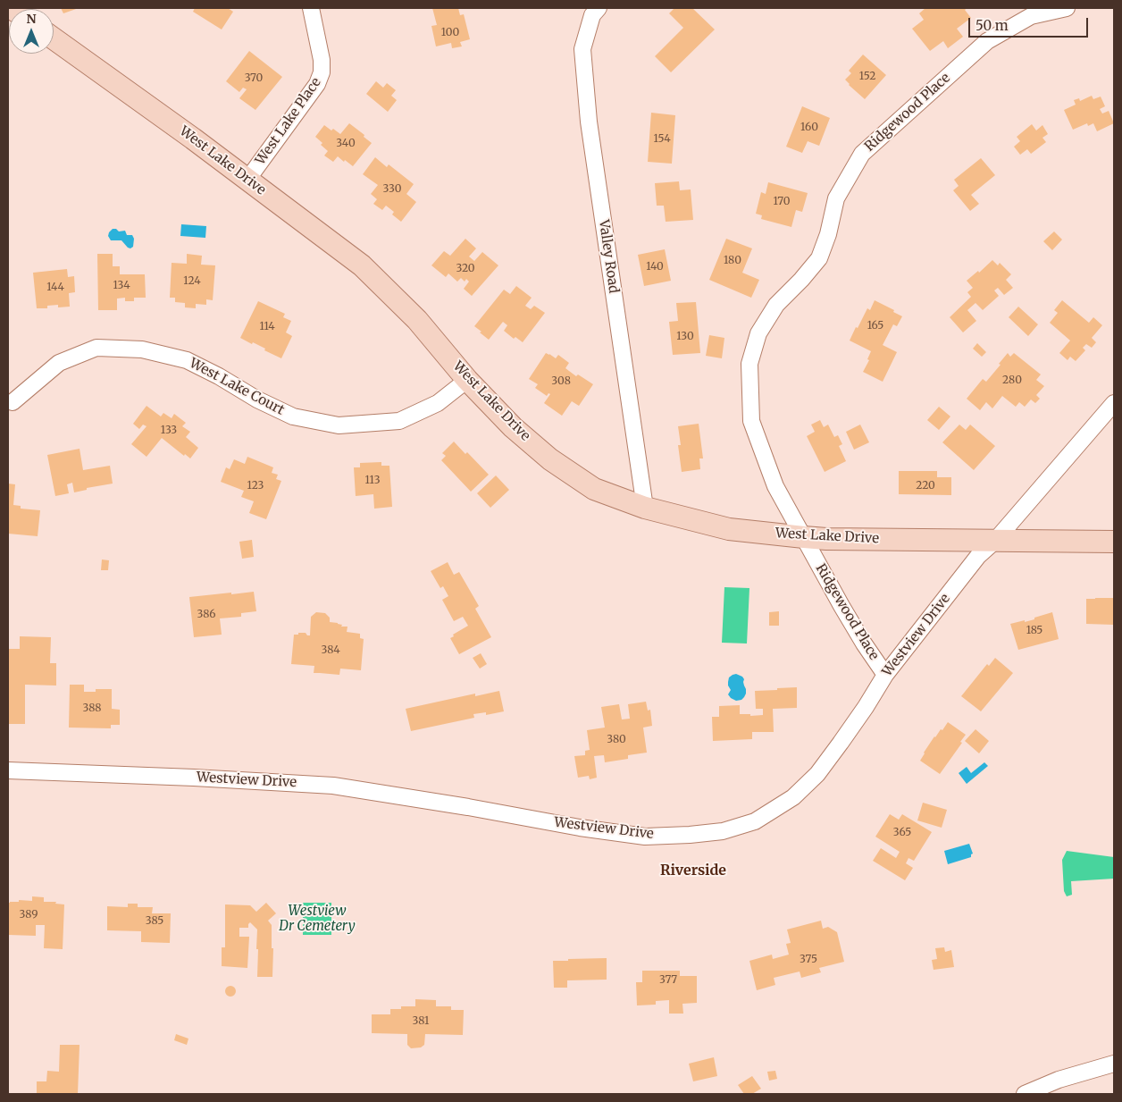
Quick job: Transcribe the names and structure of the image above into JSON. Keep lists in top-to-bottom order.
{
  "streets": {
    "main road": ["West Lake Drive"],
    "street": [
      "Ridgewood Place",
      "West Lake Place",
      "Valley Road",
      "West Lake Court",
      "Westview Drive"
    ]
  },
  "crossings": [
    ["Ridgewood Place", "West Lake Drive"],
    ["Ridgewood Place", "Westview Drive"],
    ["West Lake Place", "West Lake Drive"],
    ["West Lake Drive", "Valley Road"],
    ["West Lake Drive", "West Lake Court"],
    ["West Lake Drive", "Westview Drive"]
  ],
  "districts": ["Riverside"],
  "parks": ["Westview Dr Cemetery"],
  "house_numbers": [
    "100",
    "152",
    "370",
    "160",
    "154",
    "340",
    "330",
    "170",
    "180",
    "140",
    "320",
    "124",
    "134",
    "144",
    "165",
    "114",
    "130",
    "280",
    "308",
    "133",
    "113",
    "123",
    "220",
    "386",
    "185",
    "384",
    "388",
    "380",
    "365",
    "389",
    "385",
    "375",
    "377",
    "381"
  ],
  "scale_bar": "50 m",
  "north": "top"
}
